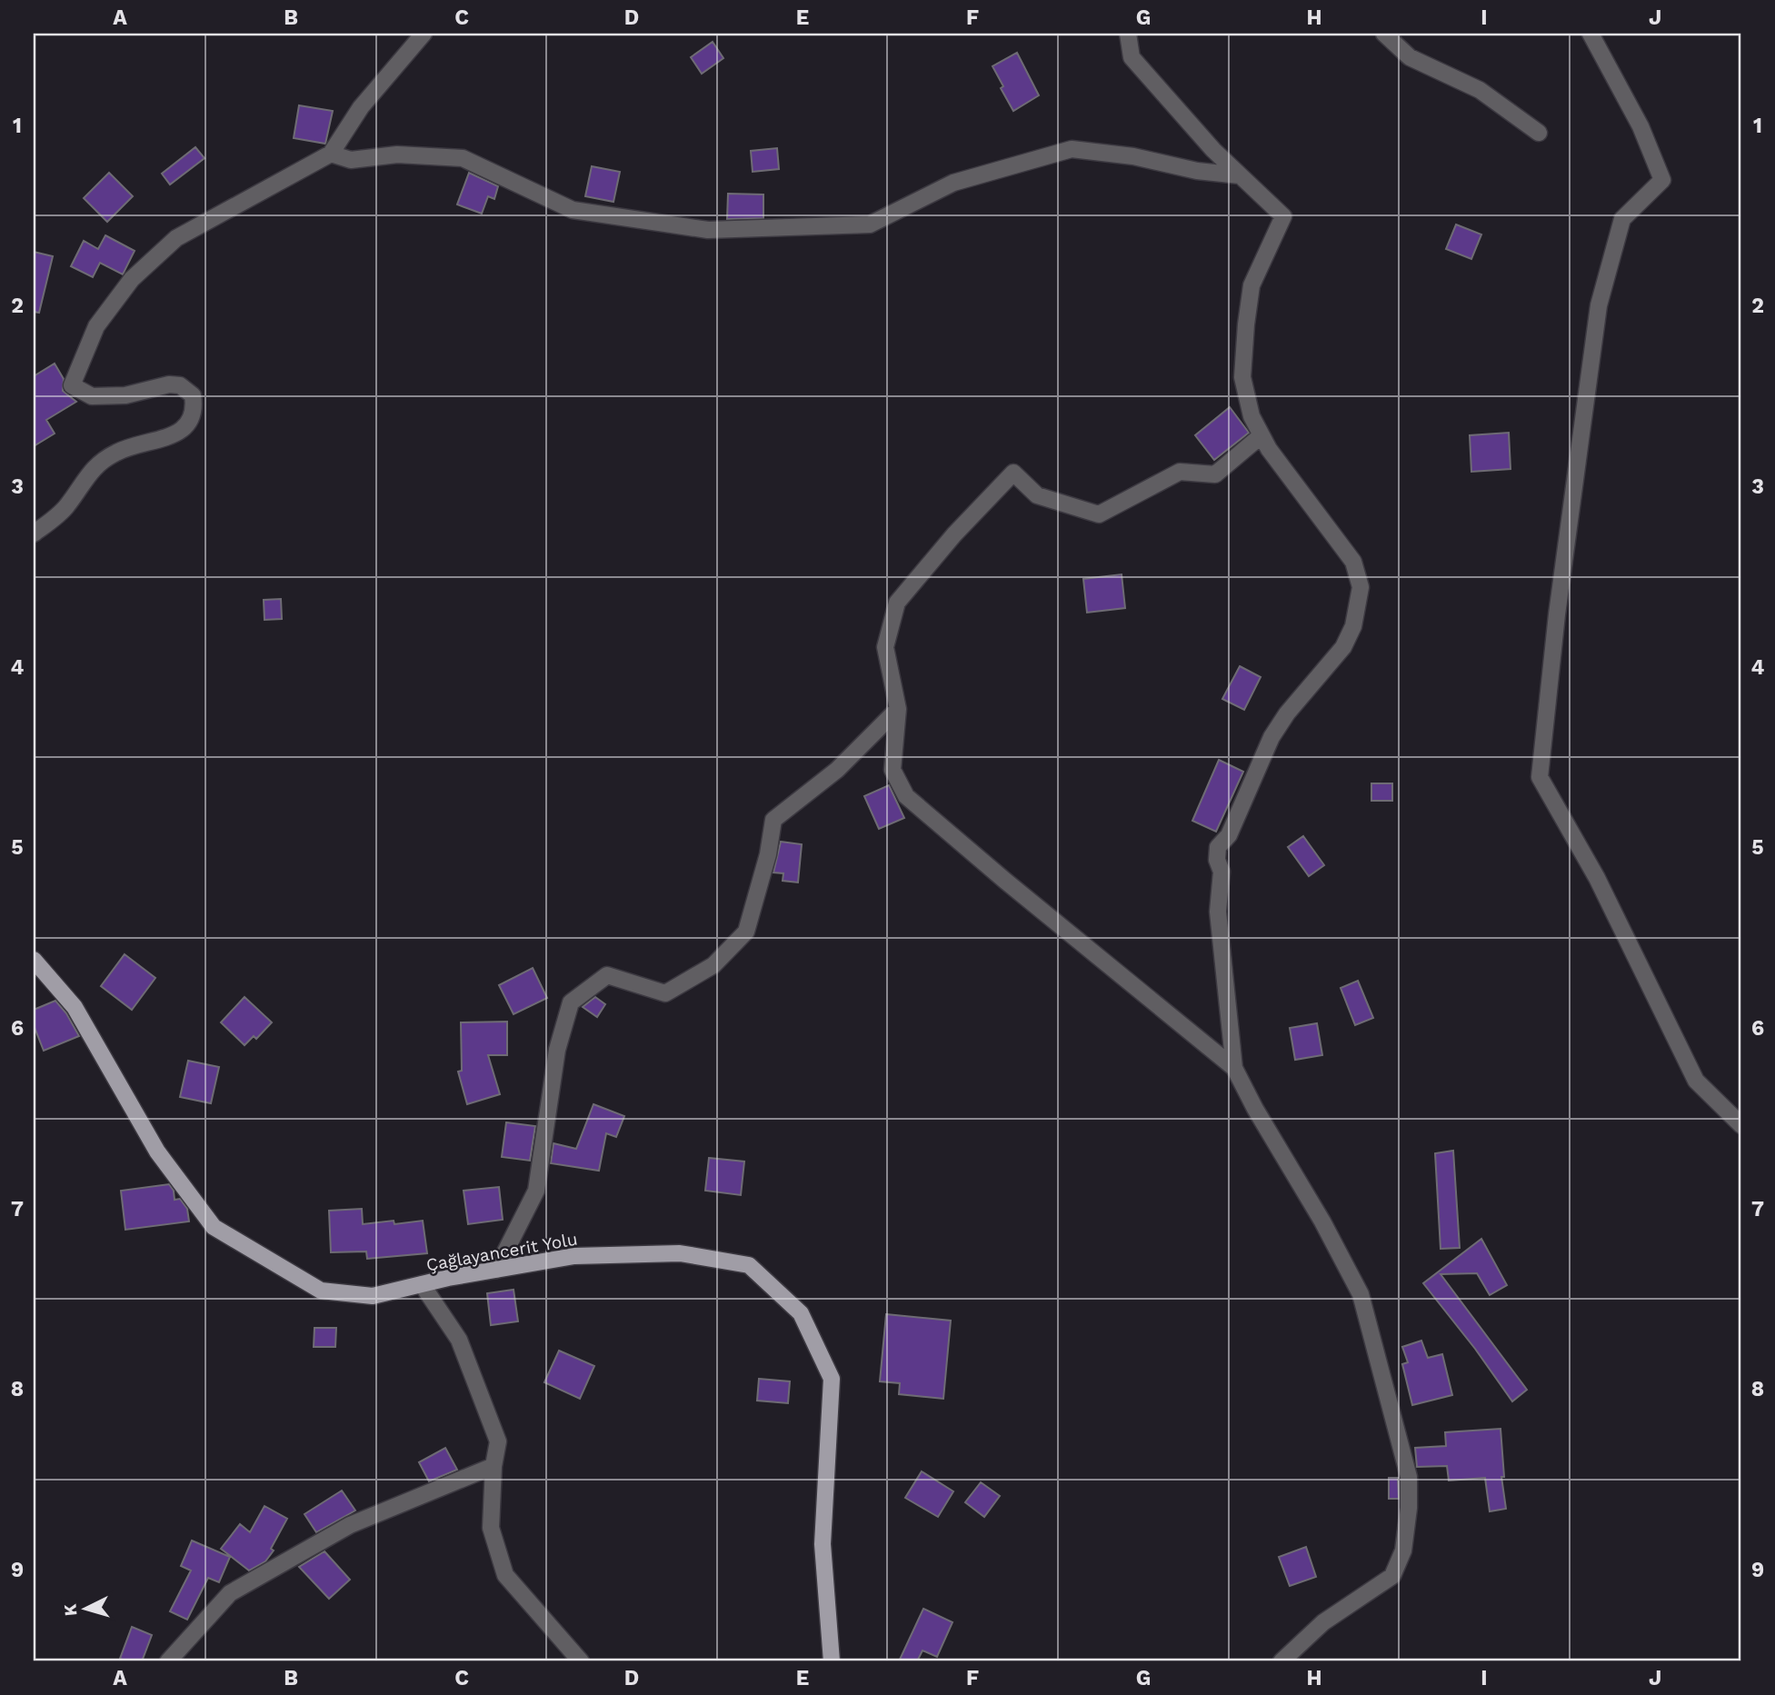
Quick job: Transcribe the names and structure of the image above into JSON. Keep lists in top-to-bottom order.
{
  "streets": {
    "main road": ["Çağlayancerit Yolu"]
  },
  "north": "left",
  "grid": {
    "columns": [
      "A",
      "B",
      "C",
      "D",
      "E",
      "F",
      "G",
      "H",
      "I",
      "J"
    ],
    "rows": [
      "1",
      "2",
      "3",
      "4",
      "5",
      "6",
      "7",
      "8",
      "9"
    ]
  }
}
